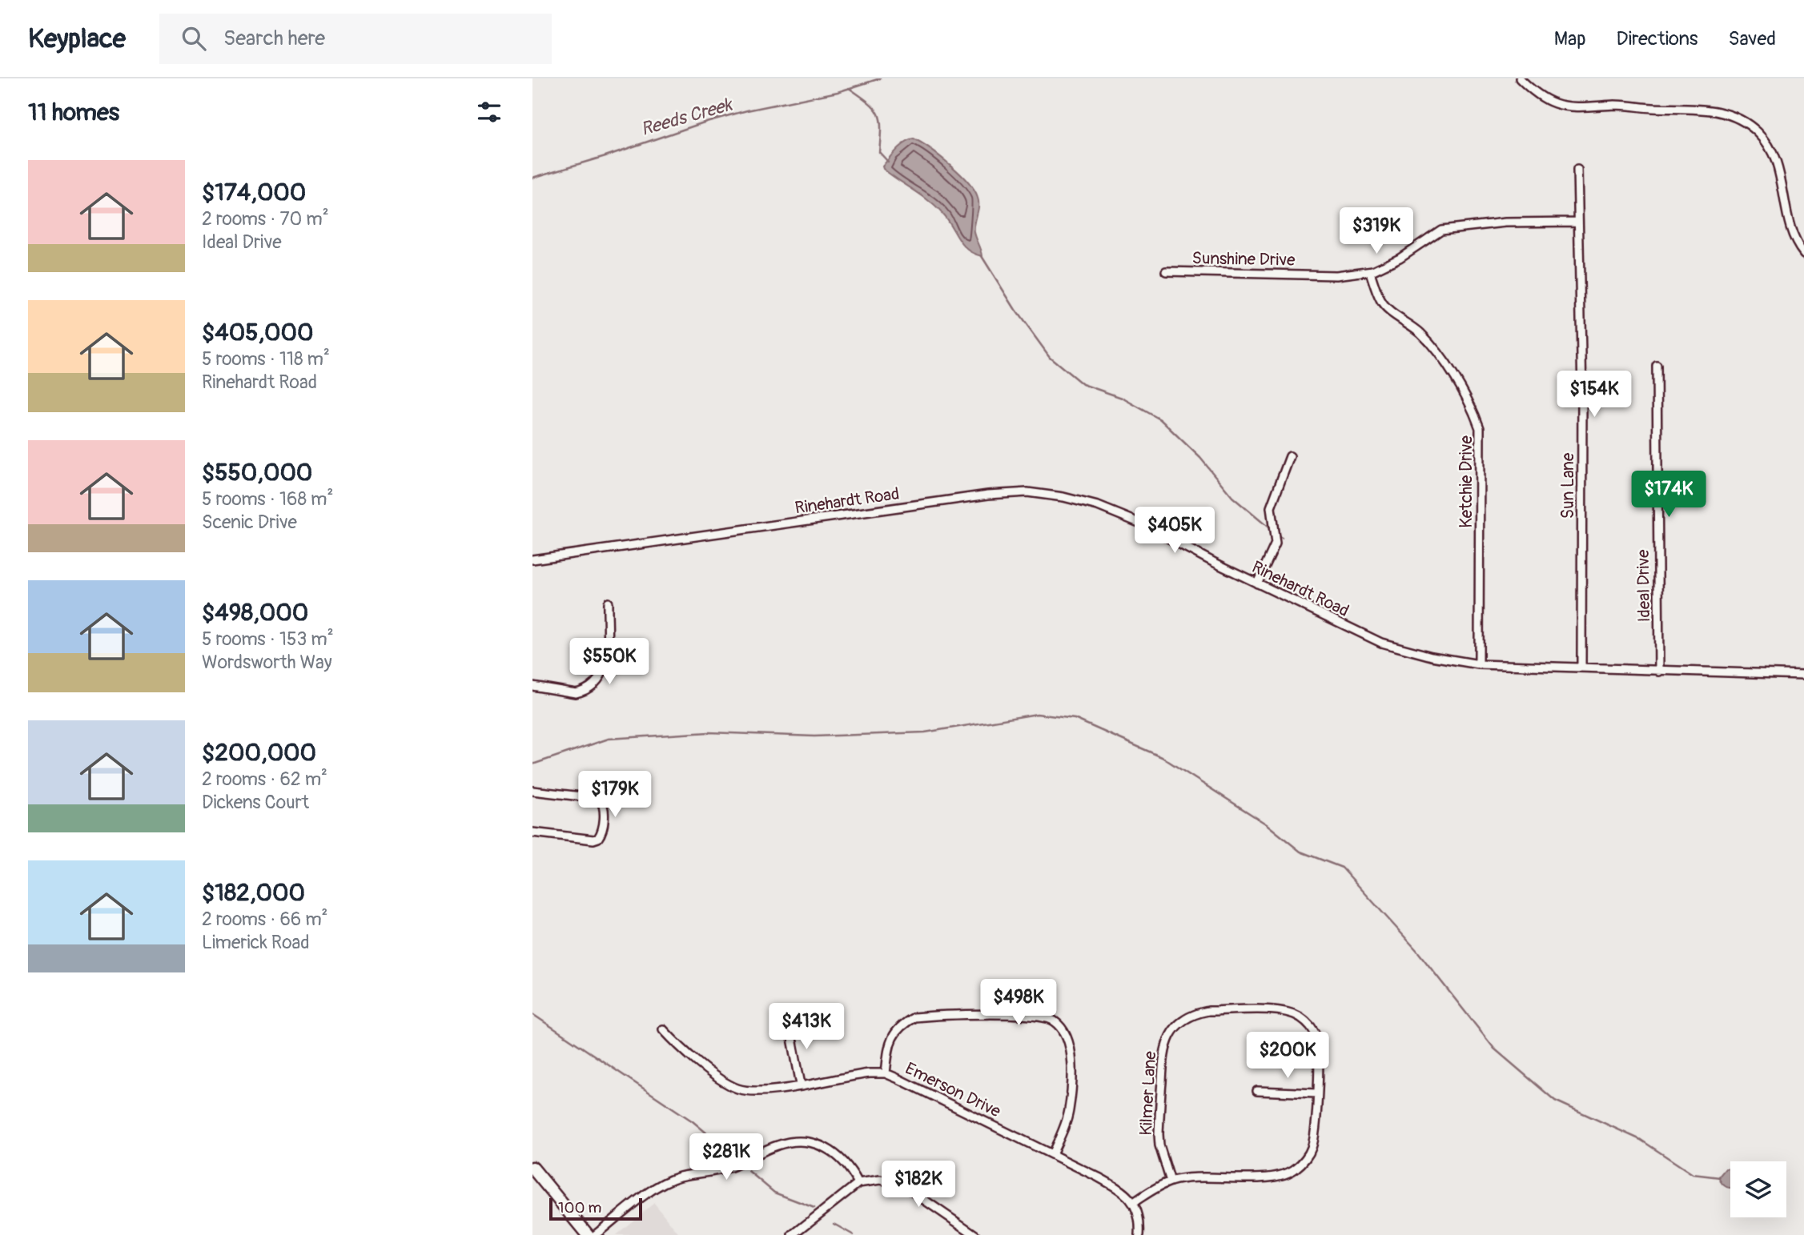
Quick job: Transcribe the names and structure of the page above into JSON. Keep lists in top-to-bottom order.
{
  "streets": {
    "street": [
      "Sunshine Drive",
      "Ketchie Drive",
      "Sun Lane",
      "Rinehardt Road",
      "Ideal Drive",
      "Emerson Drive",
      "Kilmer Lane"
    ]
  },
  "crossings": [
    ["Sunshine Drive", "Ketchie Drive"],
    ["Sunshine Drive", "Sun Lane"],
    ["Ketchie Drive", "Rinehardt Road"],
    ["Sun Lane", "Rinehardt Road"],
    ["Rinehardt Road", "Ideal Drive"],
    ["Emerson Drive", "Kilmer Lane"]
  ],
  "water": ["Reeds Creek"],
  "scale_bar": "100 m",
  "page": {
    "header": "Keyplace",
    "search": "Search here",
    "nav": ["Map", "Directions", "Saved"],
    "heading": "11 homes",
    "list": [
      {
        "name": "$174,000",
        "note": "2 rooms · 70 m² · Ideal Drive"
      },
      {
        "name": "$405,000",
        "note": "5 rooms · 118 m² · Rinehardt Road"
      },
      {
        "name": "$550,000",
        "note": "5 rooms · 168 m² · Scenic Drive"
      },
      {
        "name": "$498,000",
        "note": "5 rooms · 153 m² · Wordsworth Way"
      },
      {
        "name": "$200,000",
        "note": "2 rooms · 62 m² · Dickens Court"
      },
      {
        "name": "$182,000",
        "note": "2 rooms · 66 m² · Limerick Road"
      }
    ],
    "price": [
      "$319K",
      "$154K",
      "$174K",
      "$405K",
      "$550K",
      "$179K",
      "$498K",
      "$413K",
      "$200K",
      "$281K",
      "$182K"
    ],
    "scale": "100 m"
  }
}
